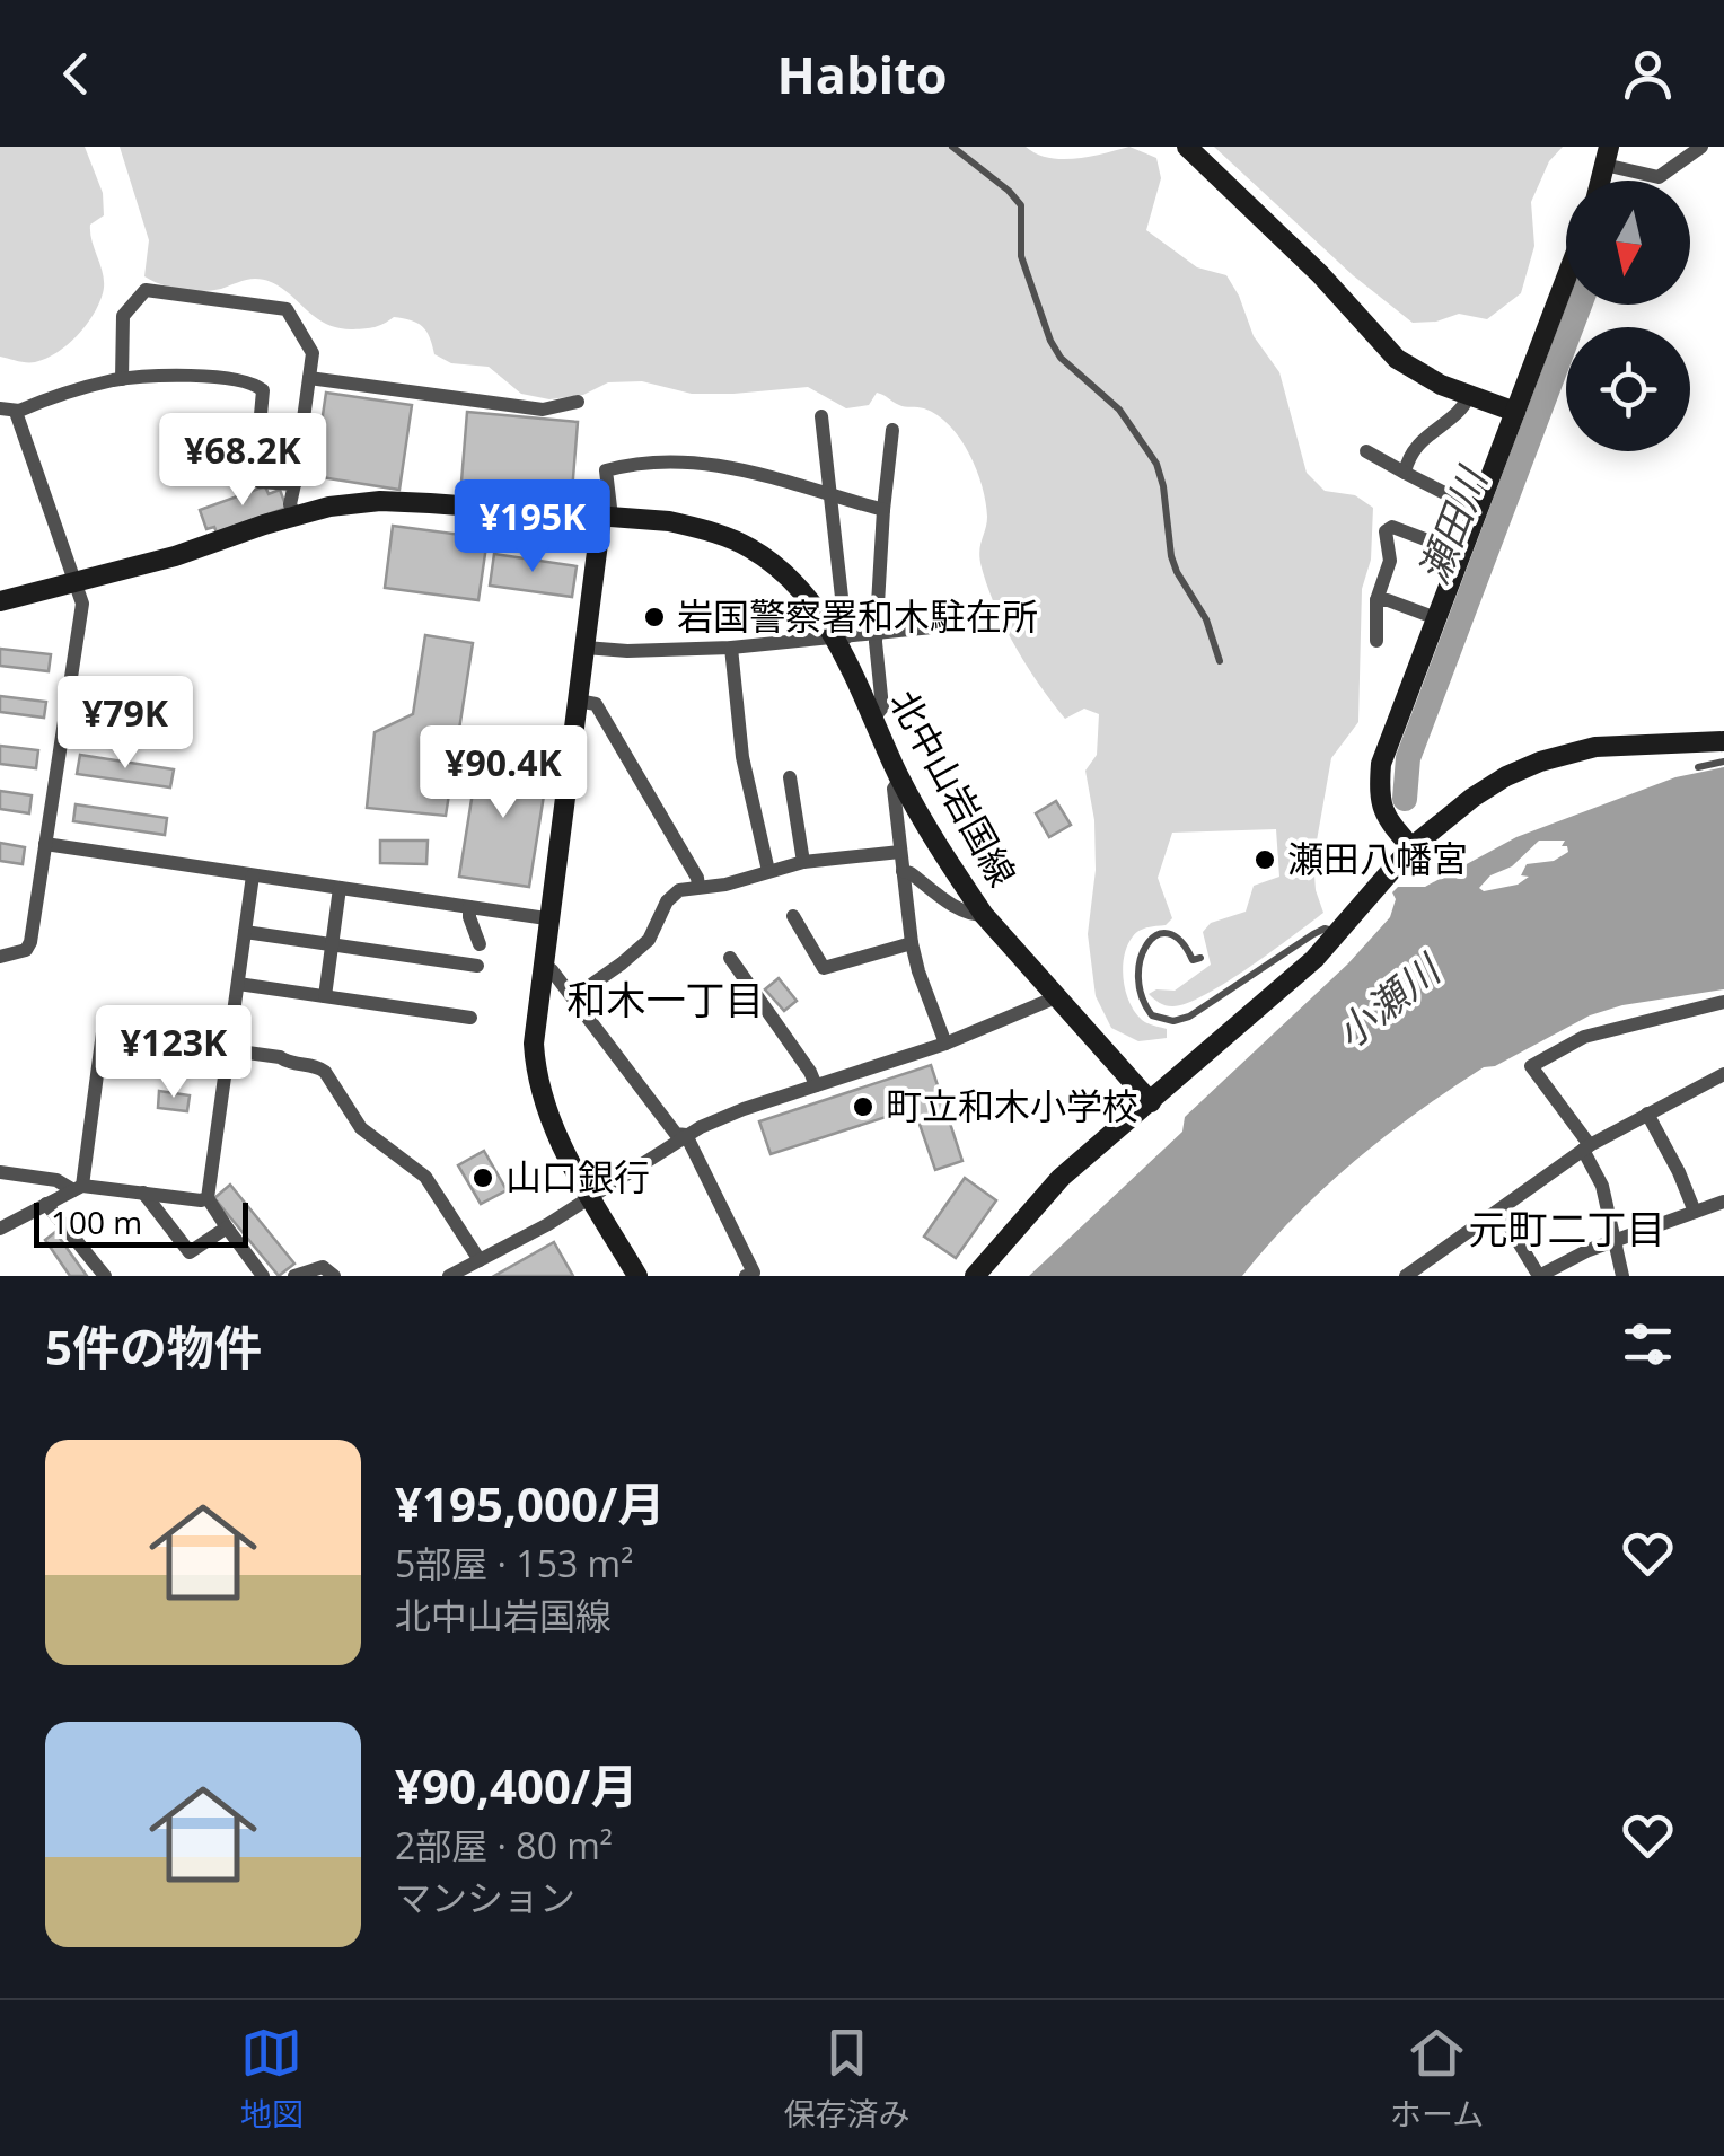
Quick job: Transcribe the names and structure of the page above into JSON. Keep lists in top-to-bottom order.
{
  "streets": {
    "street": ["北中山岩国線"]
  },
  "districts": ["和木一丁目", "元町二丁目"],
  "water": ["瀬田川", "小瀬川"],
  "places": [
    "岩国警察署和木駐在所",
    "瀬田八幡宮",
    "町立和木小学校",
    "山口銀行"
  ],
  "scale_bar": "100 m",
  "north": "bottom",
  "page": {
    "header": "Habito",
    "price": [
      "¥68.2K",
      "¥195K",
      "¥79K",
      "¥90.4K",
      "¥123K"
    ],
    "scale": "100 m",
    "heading": "5件の物件",
    "list": [
      {
        "name": "¥195,000/月",
        "note": "5部屋 · 153 m² · 北中山岩国線"
      },
      {
        "name": "¥90,400/月",
        "note": "2部屋 · 80 m² · マンション"
      }
    ],
    "tabs": ["地図", "保存済み", "ホーム"]
  }
}
